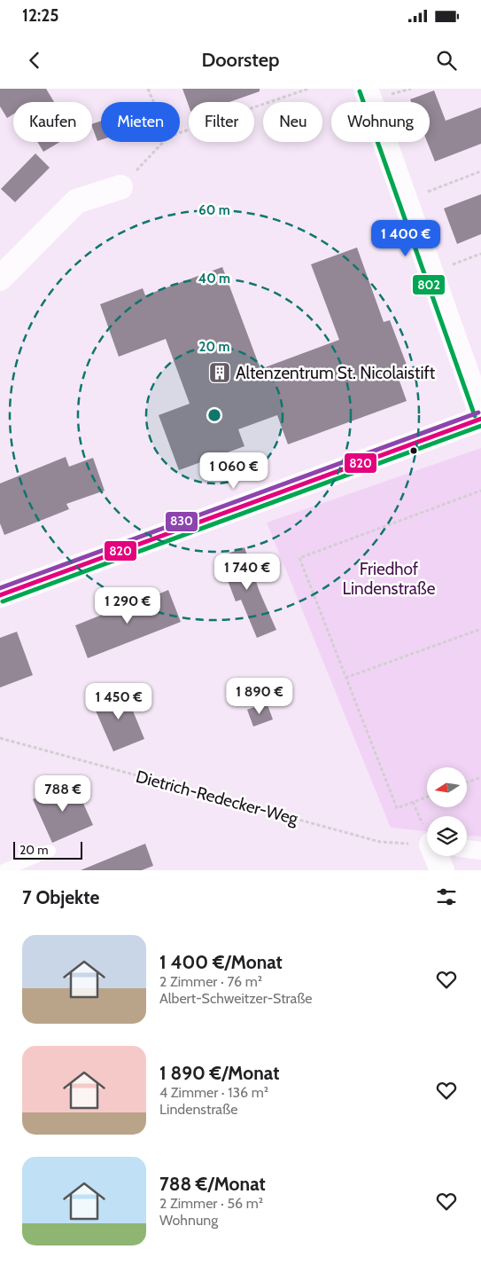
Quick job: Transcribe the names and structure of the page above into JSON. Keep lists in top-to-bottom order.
{
  "streets": {
    "path": ["Dietrich-Redecker-Weg"]
  },
  "parks": ["Friedhof Lindenstraße"],
  "places": {
    "building": ["Altenzentrum St. Nicolaistift"]
  },
  "lines": ["transit line 802", "transit line 830", "transit line 820"],
  "scale_bar": "20 m",
  "north": "left",
  "page": {
    "status": "12:25",
    "header": "Doorstep",
    "chip": [
      "Kaufen",
      "Mieten",
      "Filter",
      "Neu",
      "Wohnung"
    ],
    "price": [
      "1 400 €",
      "1 060 €",
      "1 740 €",
      "1 290 €",
      "1 890 €",
      "1 450 €",
      "788 €"
    ],
    "scale": "20 m",
    "heading": "7 Objekte",
    "list": [
      {
        "name": "1 400 €/Monat",
        "note": "2 Zimmer · 76 m² · Albert-Schweitzer-Straße"
      },
      {
        "name": "1 890 €/Monat",
        "note": "4 Zimmer · 136 m² · Lindenstraße"
      },
      {
        "name": "788 €/Monat",
        "note": "2 Zimmer · 56 m² · Wohnung"
      }
    ]
  },
  "rings": ["60 m", "40 m", "20 m"]
}
